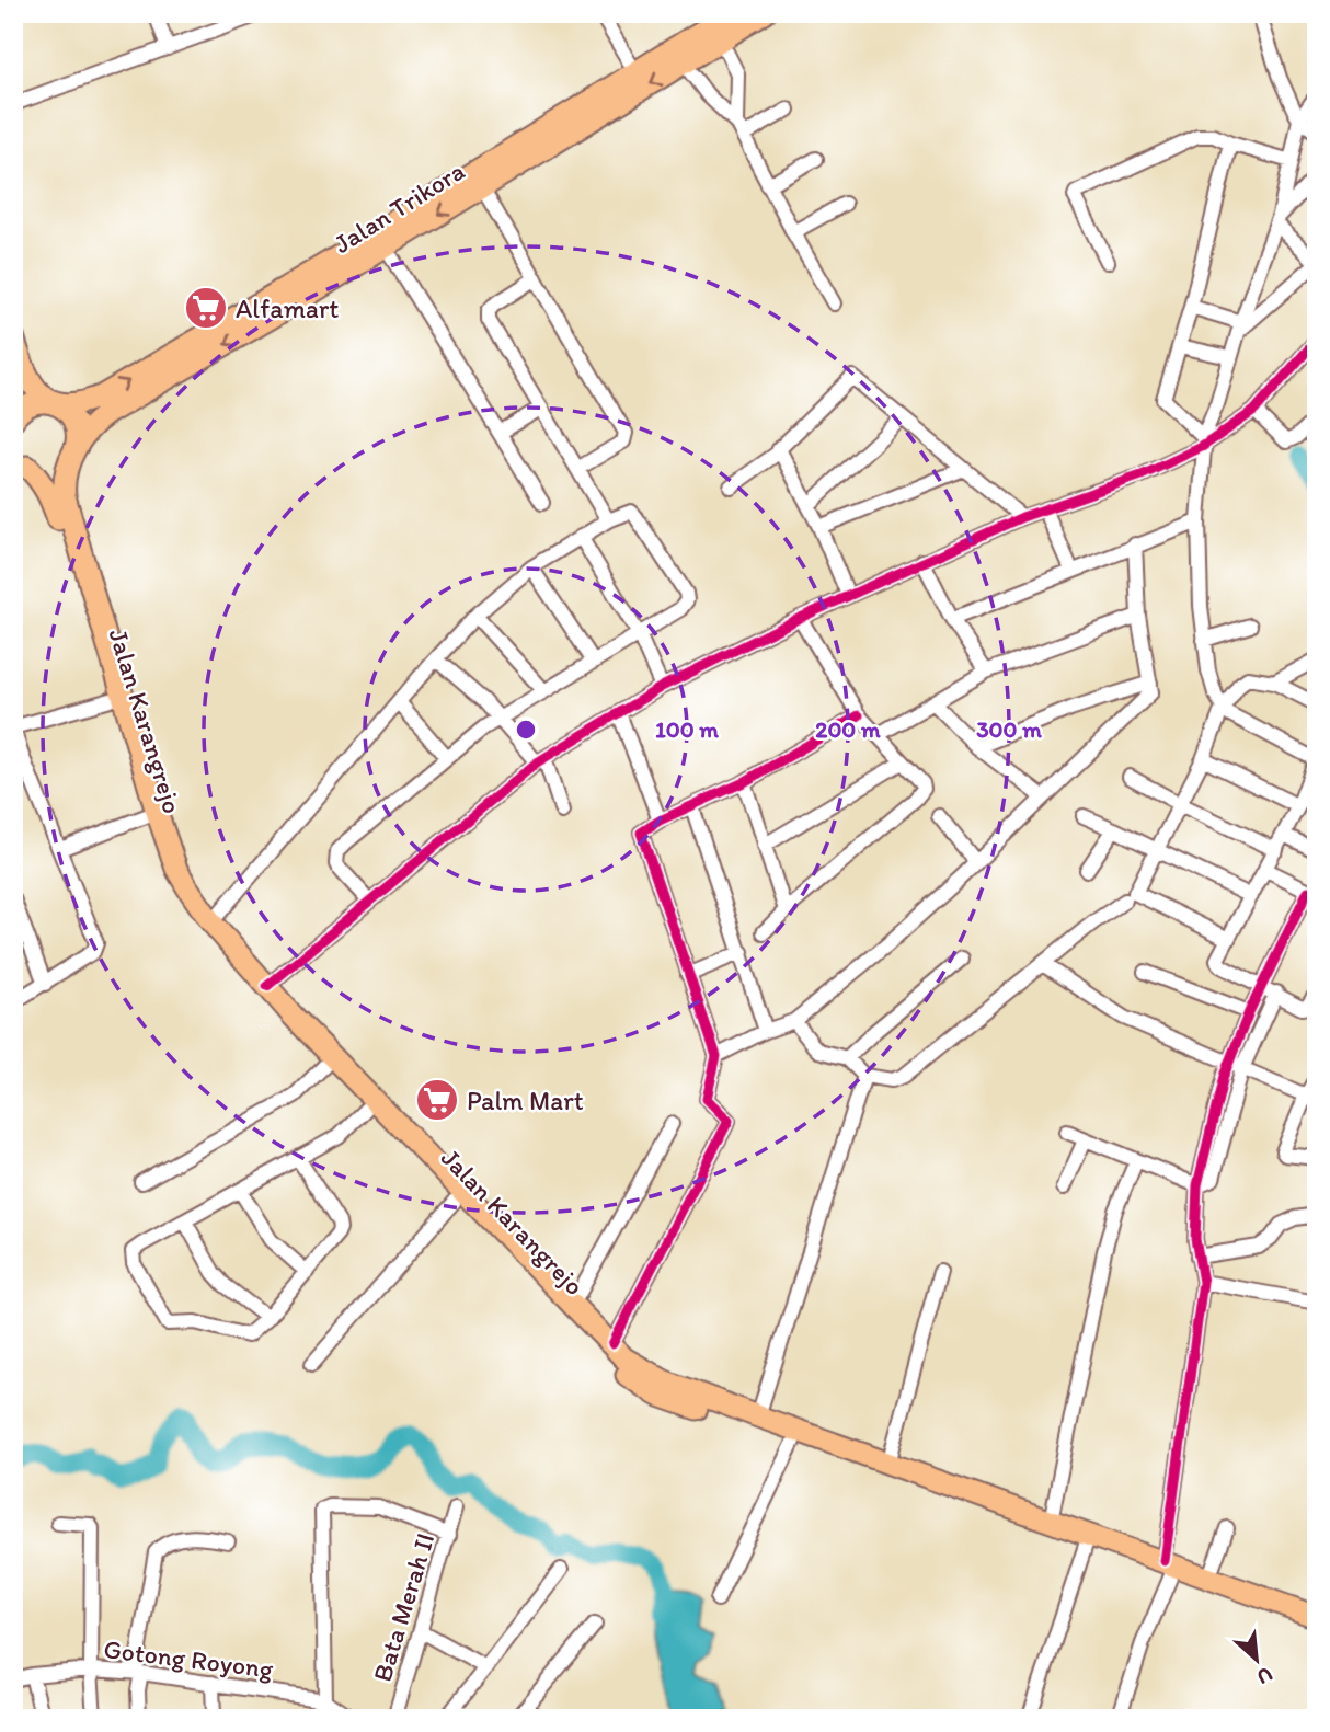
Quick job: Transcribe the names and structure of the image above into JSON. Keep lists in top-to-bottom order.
{
  "streets": {
    "main road": ["Jalan Trikora", "Jalan Karangrejo"],
    "street": ["Bata Merah II", "Gotong Royong"]
  },
  "crossings": [
    ["Jalan Trikora", "Jalan Karangrejo"]
  ],
  "places": {
    "supermarket": ["Alfamart", "Palm Mart"]
  },
  "north": "bottom right",
  "rings": ["100 m", "200 m", "300 m"]
}
